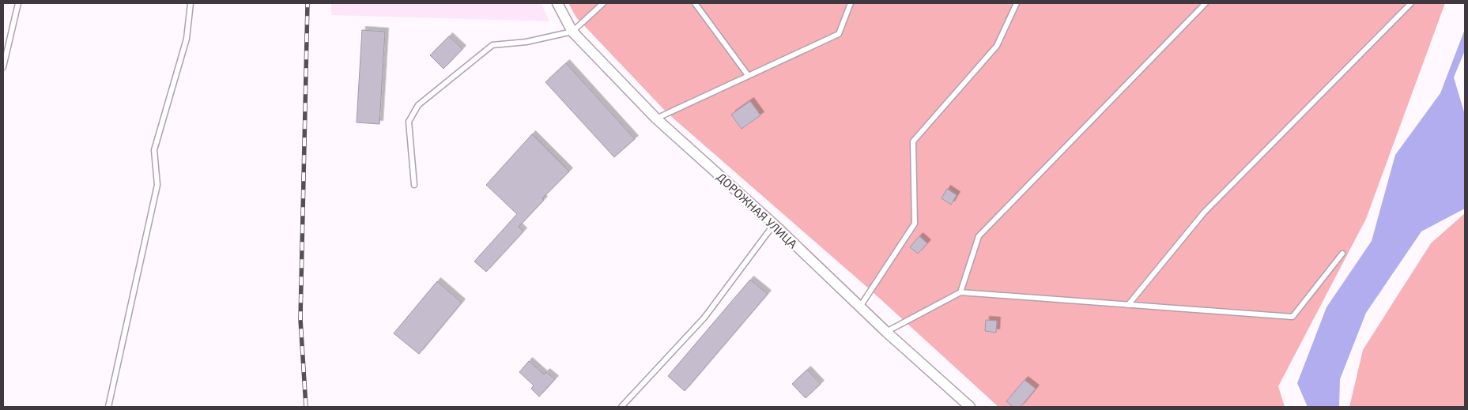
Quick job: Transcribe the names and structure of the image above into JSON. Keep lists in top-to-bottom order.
{
  "streets": {
    "street": ["ДОРОЖНАЯ УЛИЦА"]
  }
}
